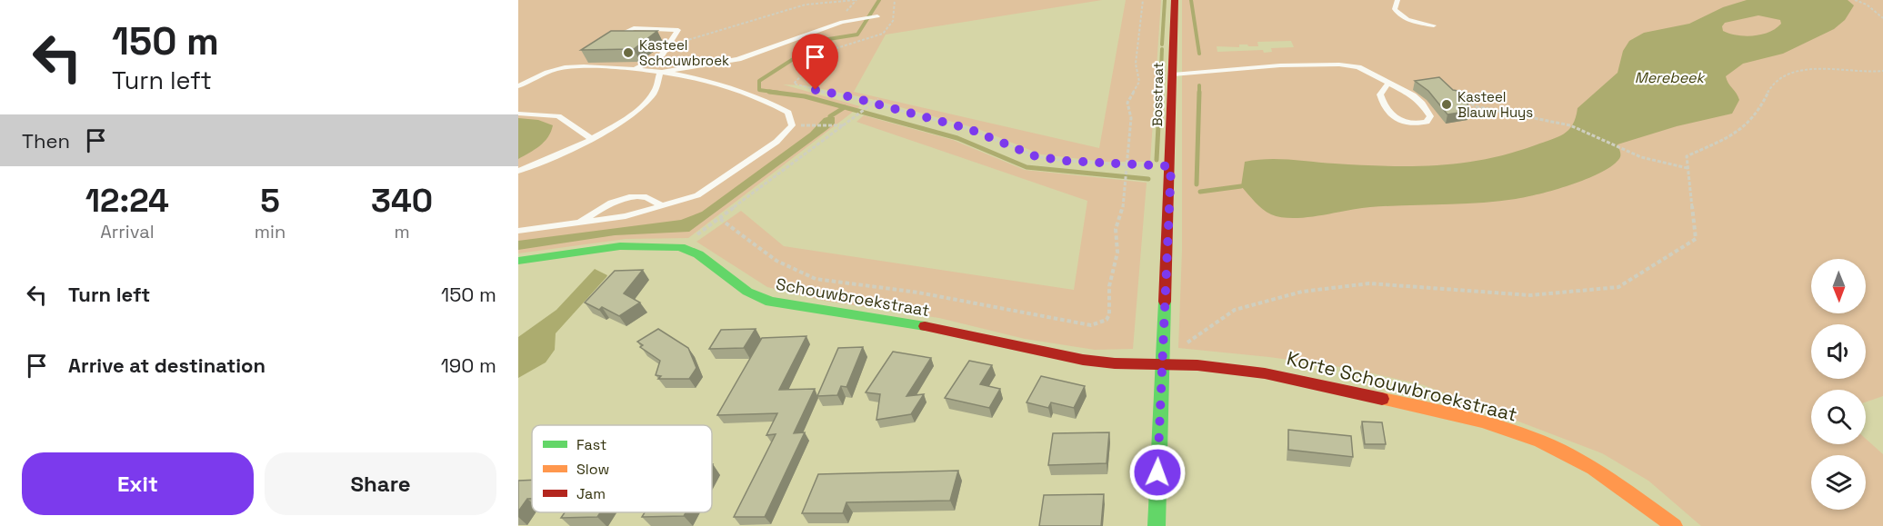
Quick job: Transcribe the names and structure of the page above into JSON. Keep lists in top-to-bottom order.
{
  "streets": {
    "street": ["Bosstraat", "Schouwbroekstraat", "Korte Schouwbroekstraat"]
  },
  "crossings": [
    ["Bosstraat", "Schouwbroekstraat"],
    ["Bosstraat", "Korte Schouwbroekstraat"],
    ["Schouwbroekstraat", "Korte Schouwbroekstraat"]
  ],
  "water": ["Merebeek"],
  "places": ["Kasteel Schouwbroek", "Kasteel Blauw Huys"],
  "legend": ["Fast", "Slow", "Jam"],
  "north": "bottom",
  "page": {
    "turn": ["150 m", "Turn left"],
    "then": "Then",
    "eta": [
      "12:24",
      "Arrival",
      "5",
      "min",
      "340",
      "m"
    ],
    "list": [
      {
        "name": "Turn left",
        "value": "150 m"
      },
      {
        "name": "Arrive at destination",
        "value": "190 m"
      }
    ],
    "buttons": ["Exit", "Share"]
  }
}
